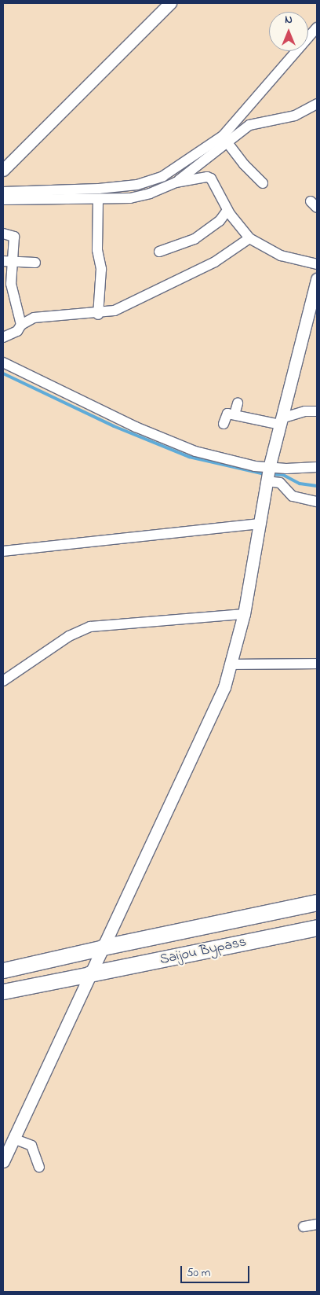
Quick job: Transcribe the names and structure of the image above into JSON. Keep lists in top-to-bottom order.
{
  "streets": {
    "highway": ["Saijou Bypass"]
  },
  "scale_bar": "50 m",
  "north": "top"
}
